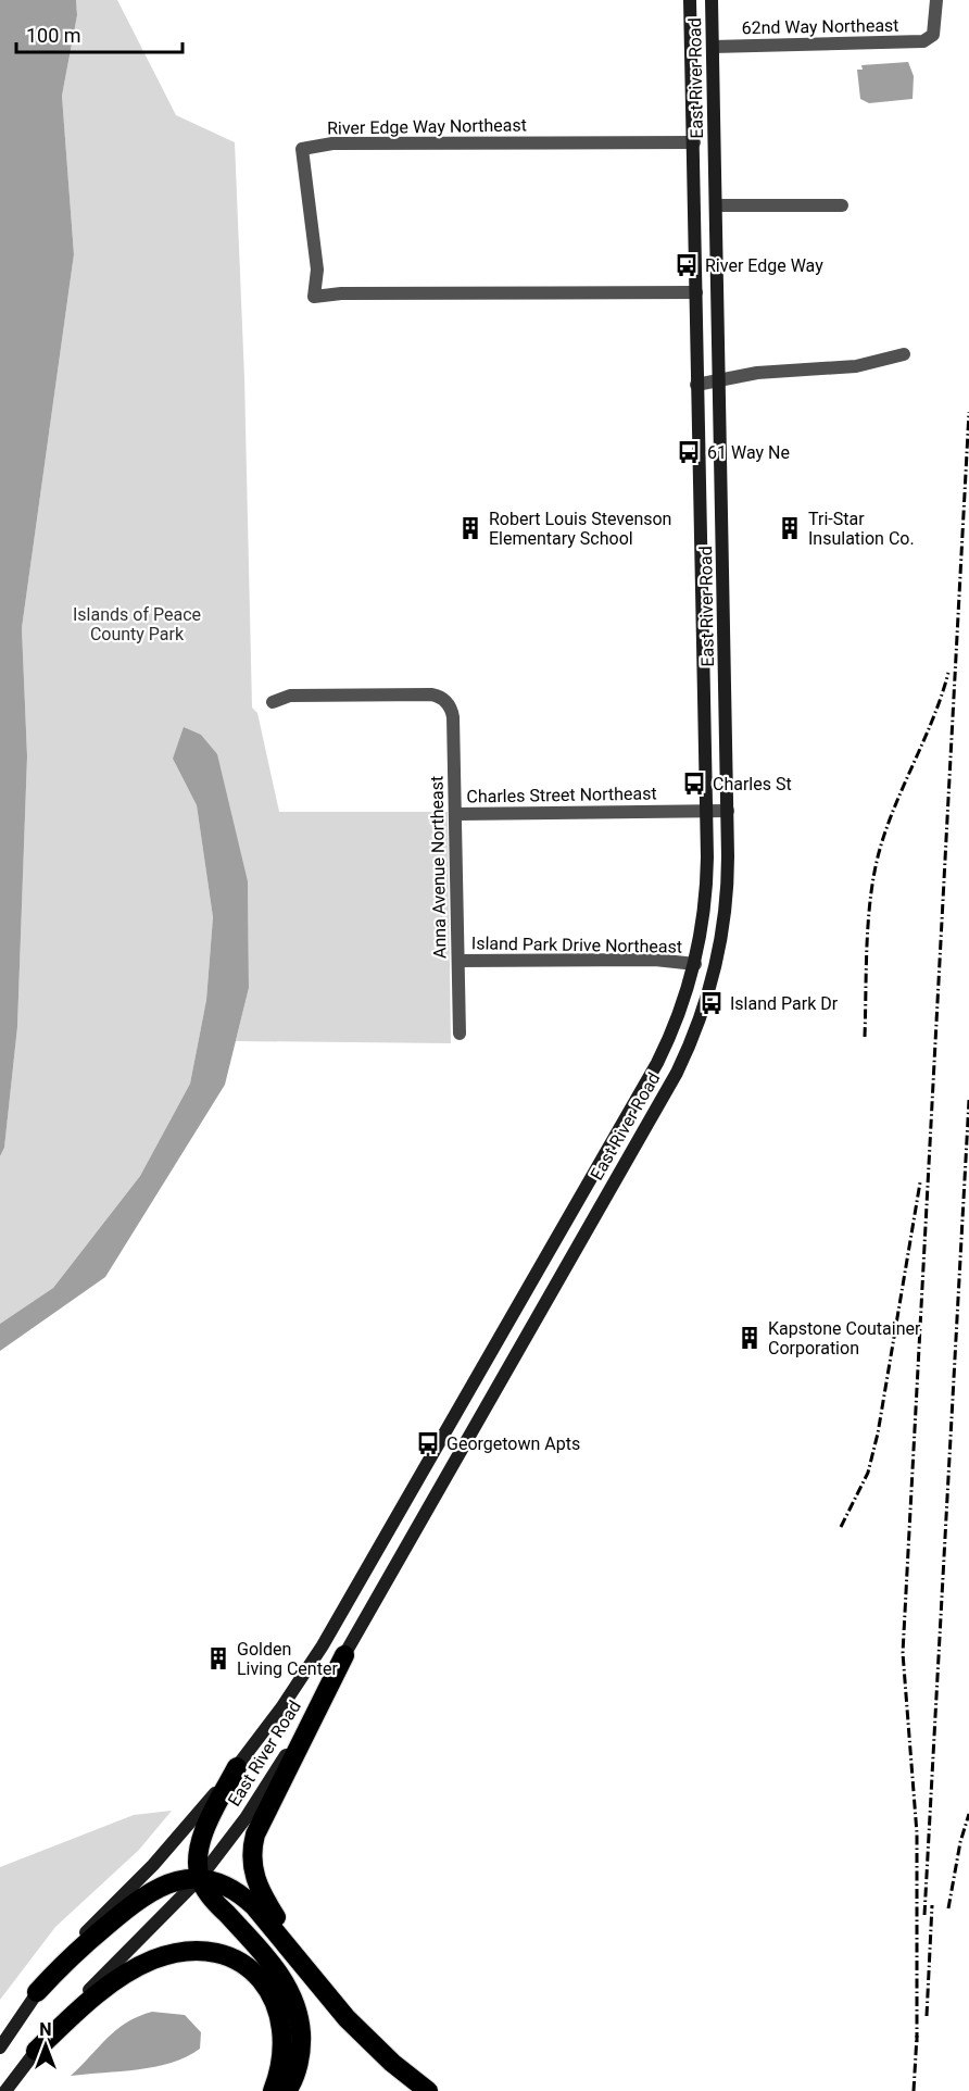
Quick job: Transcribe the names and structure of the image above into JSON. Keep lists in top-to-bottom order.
{
  "streets": {
    "main road": ["East River Road"],
    "street": [
      "62nd Way Northeast",
      "River Edge Way Northeast",
      "Charles Street Northeast",
      "Anna Avenue Northeast",
      "Island Park Drive Northeast"
    ]
  },
  "crossings": [
    ["62nd Way Northeast", "East River Road"],
    ["East River Road", "River Edge Way Northeast"],
    ["East River Road", "Charles Street Northeast"],
    ["East River Road", "Island Park Drive Northeast"],
    ["Charles Street Northeast", "Anna Avenue Northeast"],
    ["Anna Avenue Northeast", "Island Park Drive Northeast"]
  ],
  "parks": ["Islands of Peace County Park"],
  "places": {
    "bus stop": [
      "River Edge Way",
      "61 Way Ne",
      "Charles St",
      "Island Park Dr",
      "Georgetown Apts"
    ],
    "building": [
      "Robert Louis Stevenson Elementary School",
      "Tri-Star Insulation Co.",
      "Kapstone Coutainer Corporation",
      "Golden Living Center"
    ]
  },
  "scale_bar": "100 m",
  "north": "top"
}
